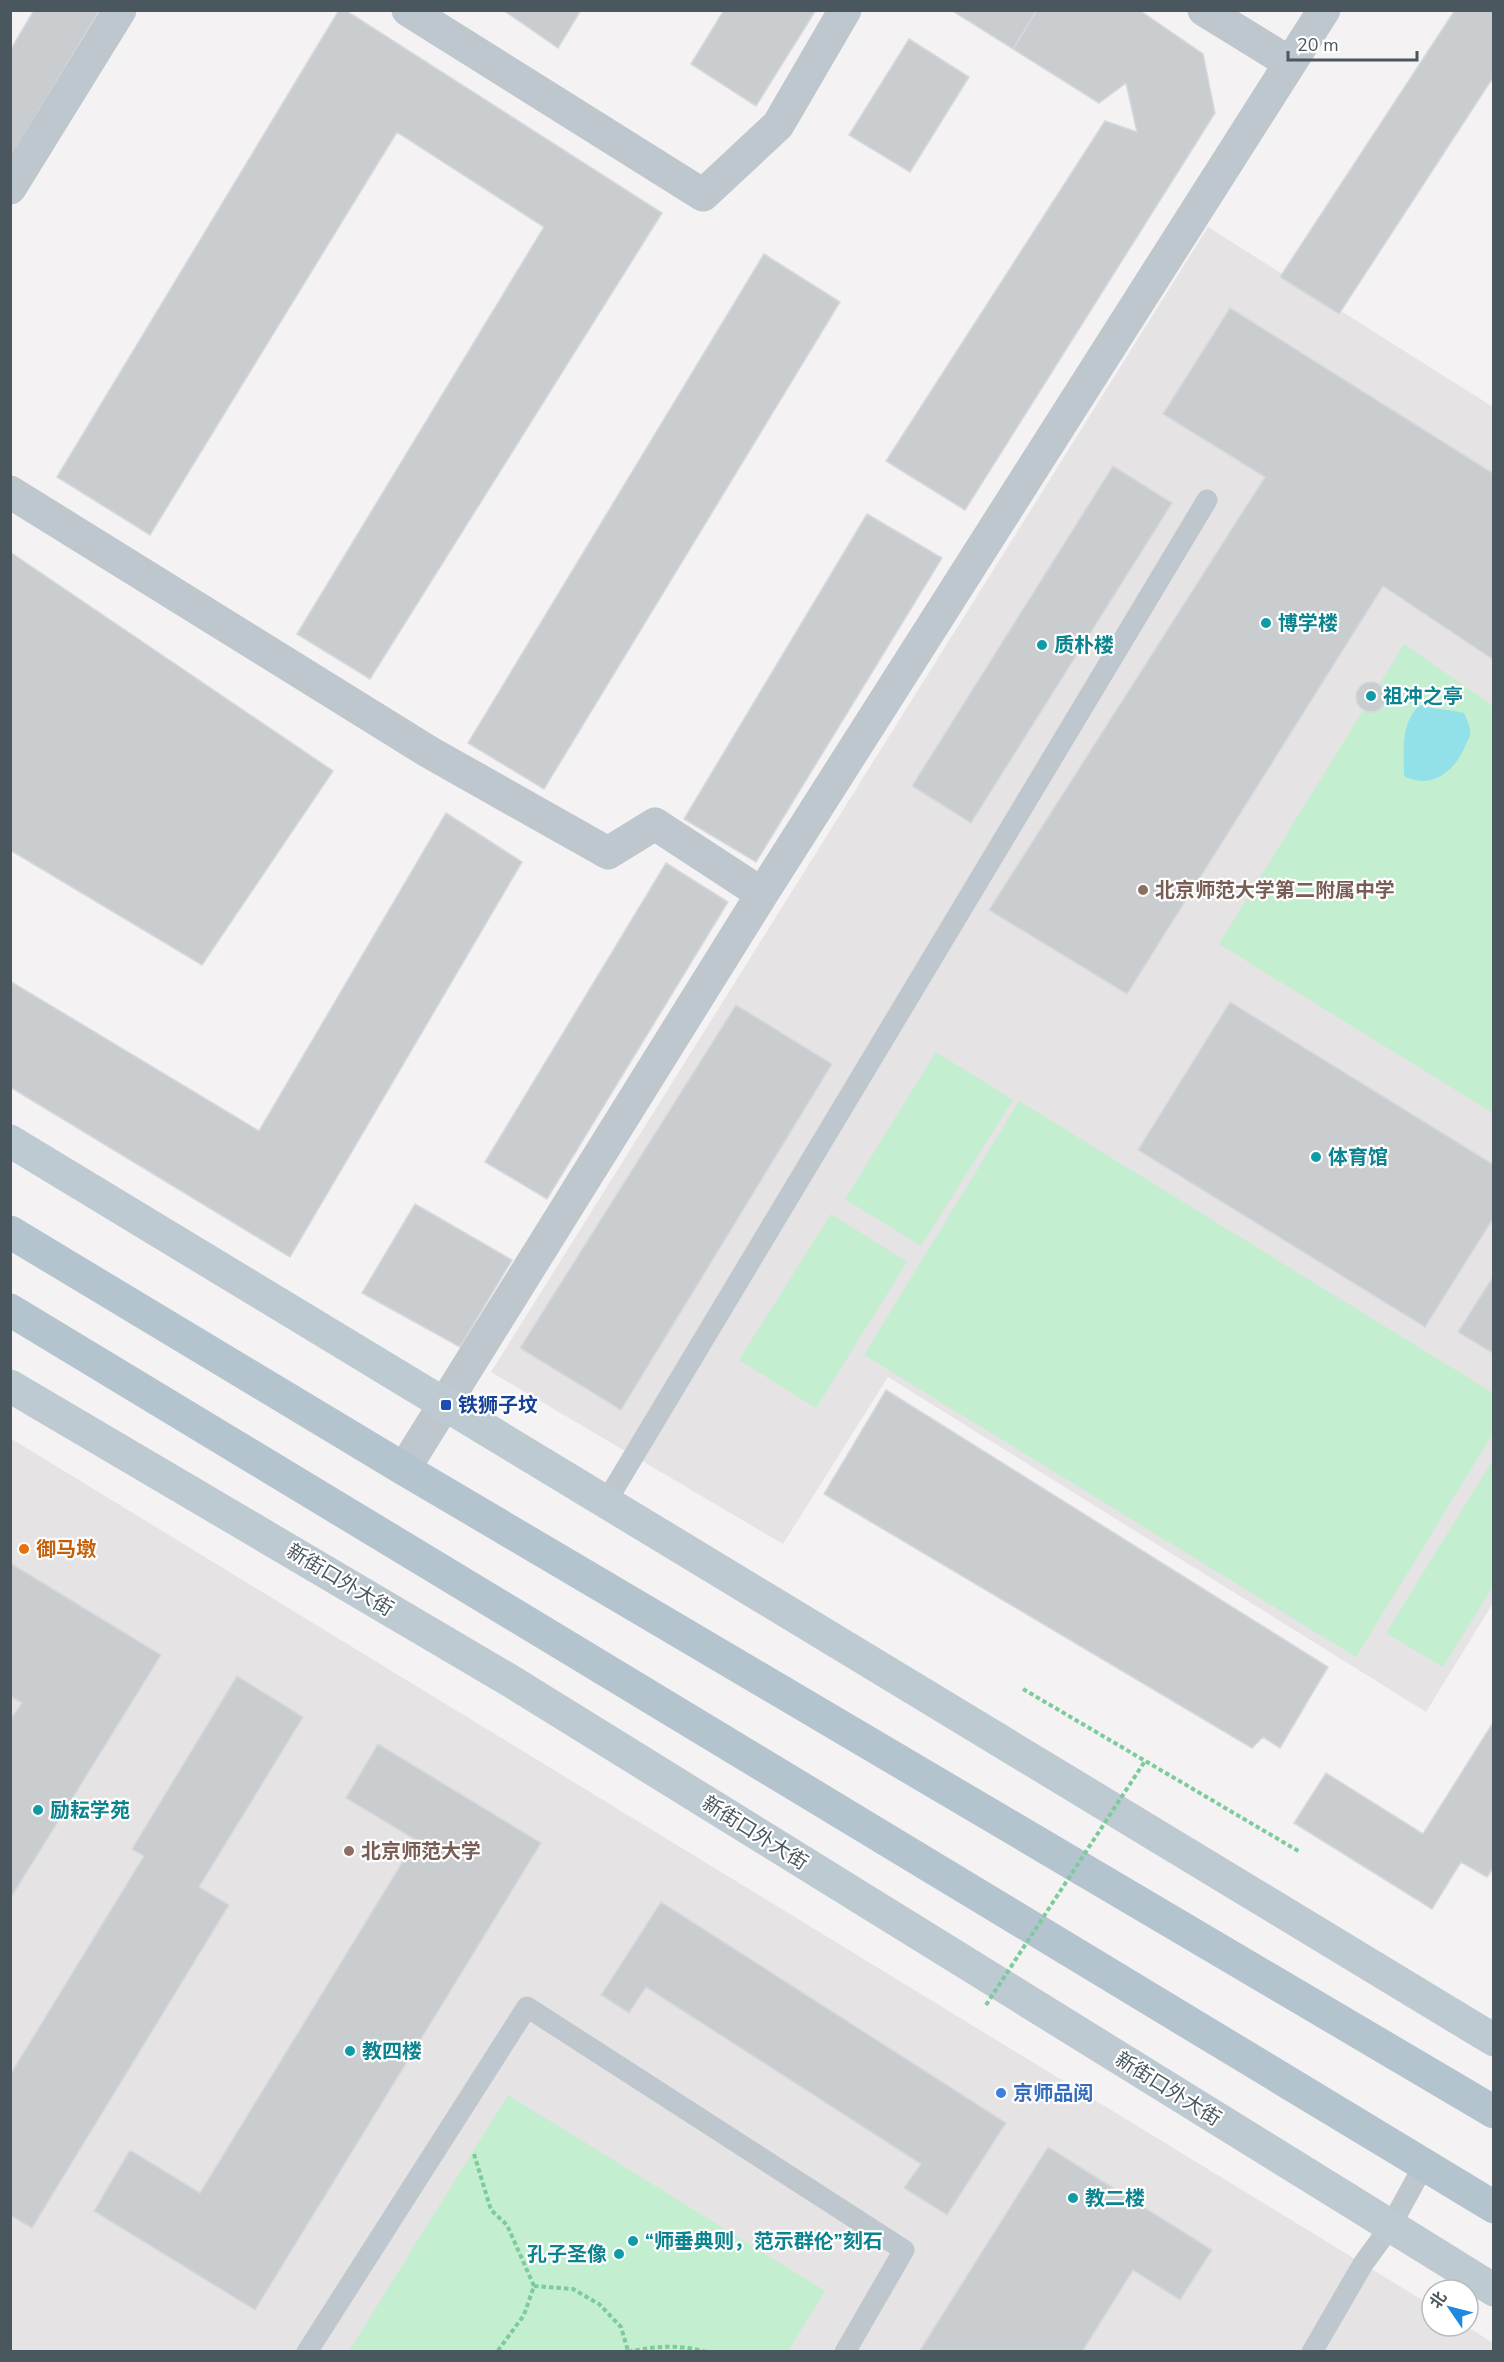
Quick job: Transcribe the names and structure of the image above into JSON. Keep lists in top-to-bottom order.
{
  "streets": {
    "street": ["新街口外大街"]
  },
  "places": {
    "other": [
      "博学楼",
      "质朴楼",
      "祖冲之亭",
      "北京师范大学第二附属中学",
      "体育馆",
      "御马墩",
      "励耘学苑",
      "北京师范大学",
      "教四楼",
      "京师品阅",
      "教二楼",
      "“师垂典则，范示群伦”刻石",
      "孔子圣像"
    ],
    "transit": ["铁狮子坟"]
  },
  "scale_bar": "20 m",
  "north": "top left"
}
